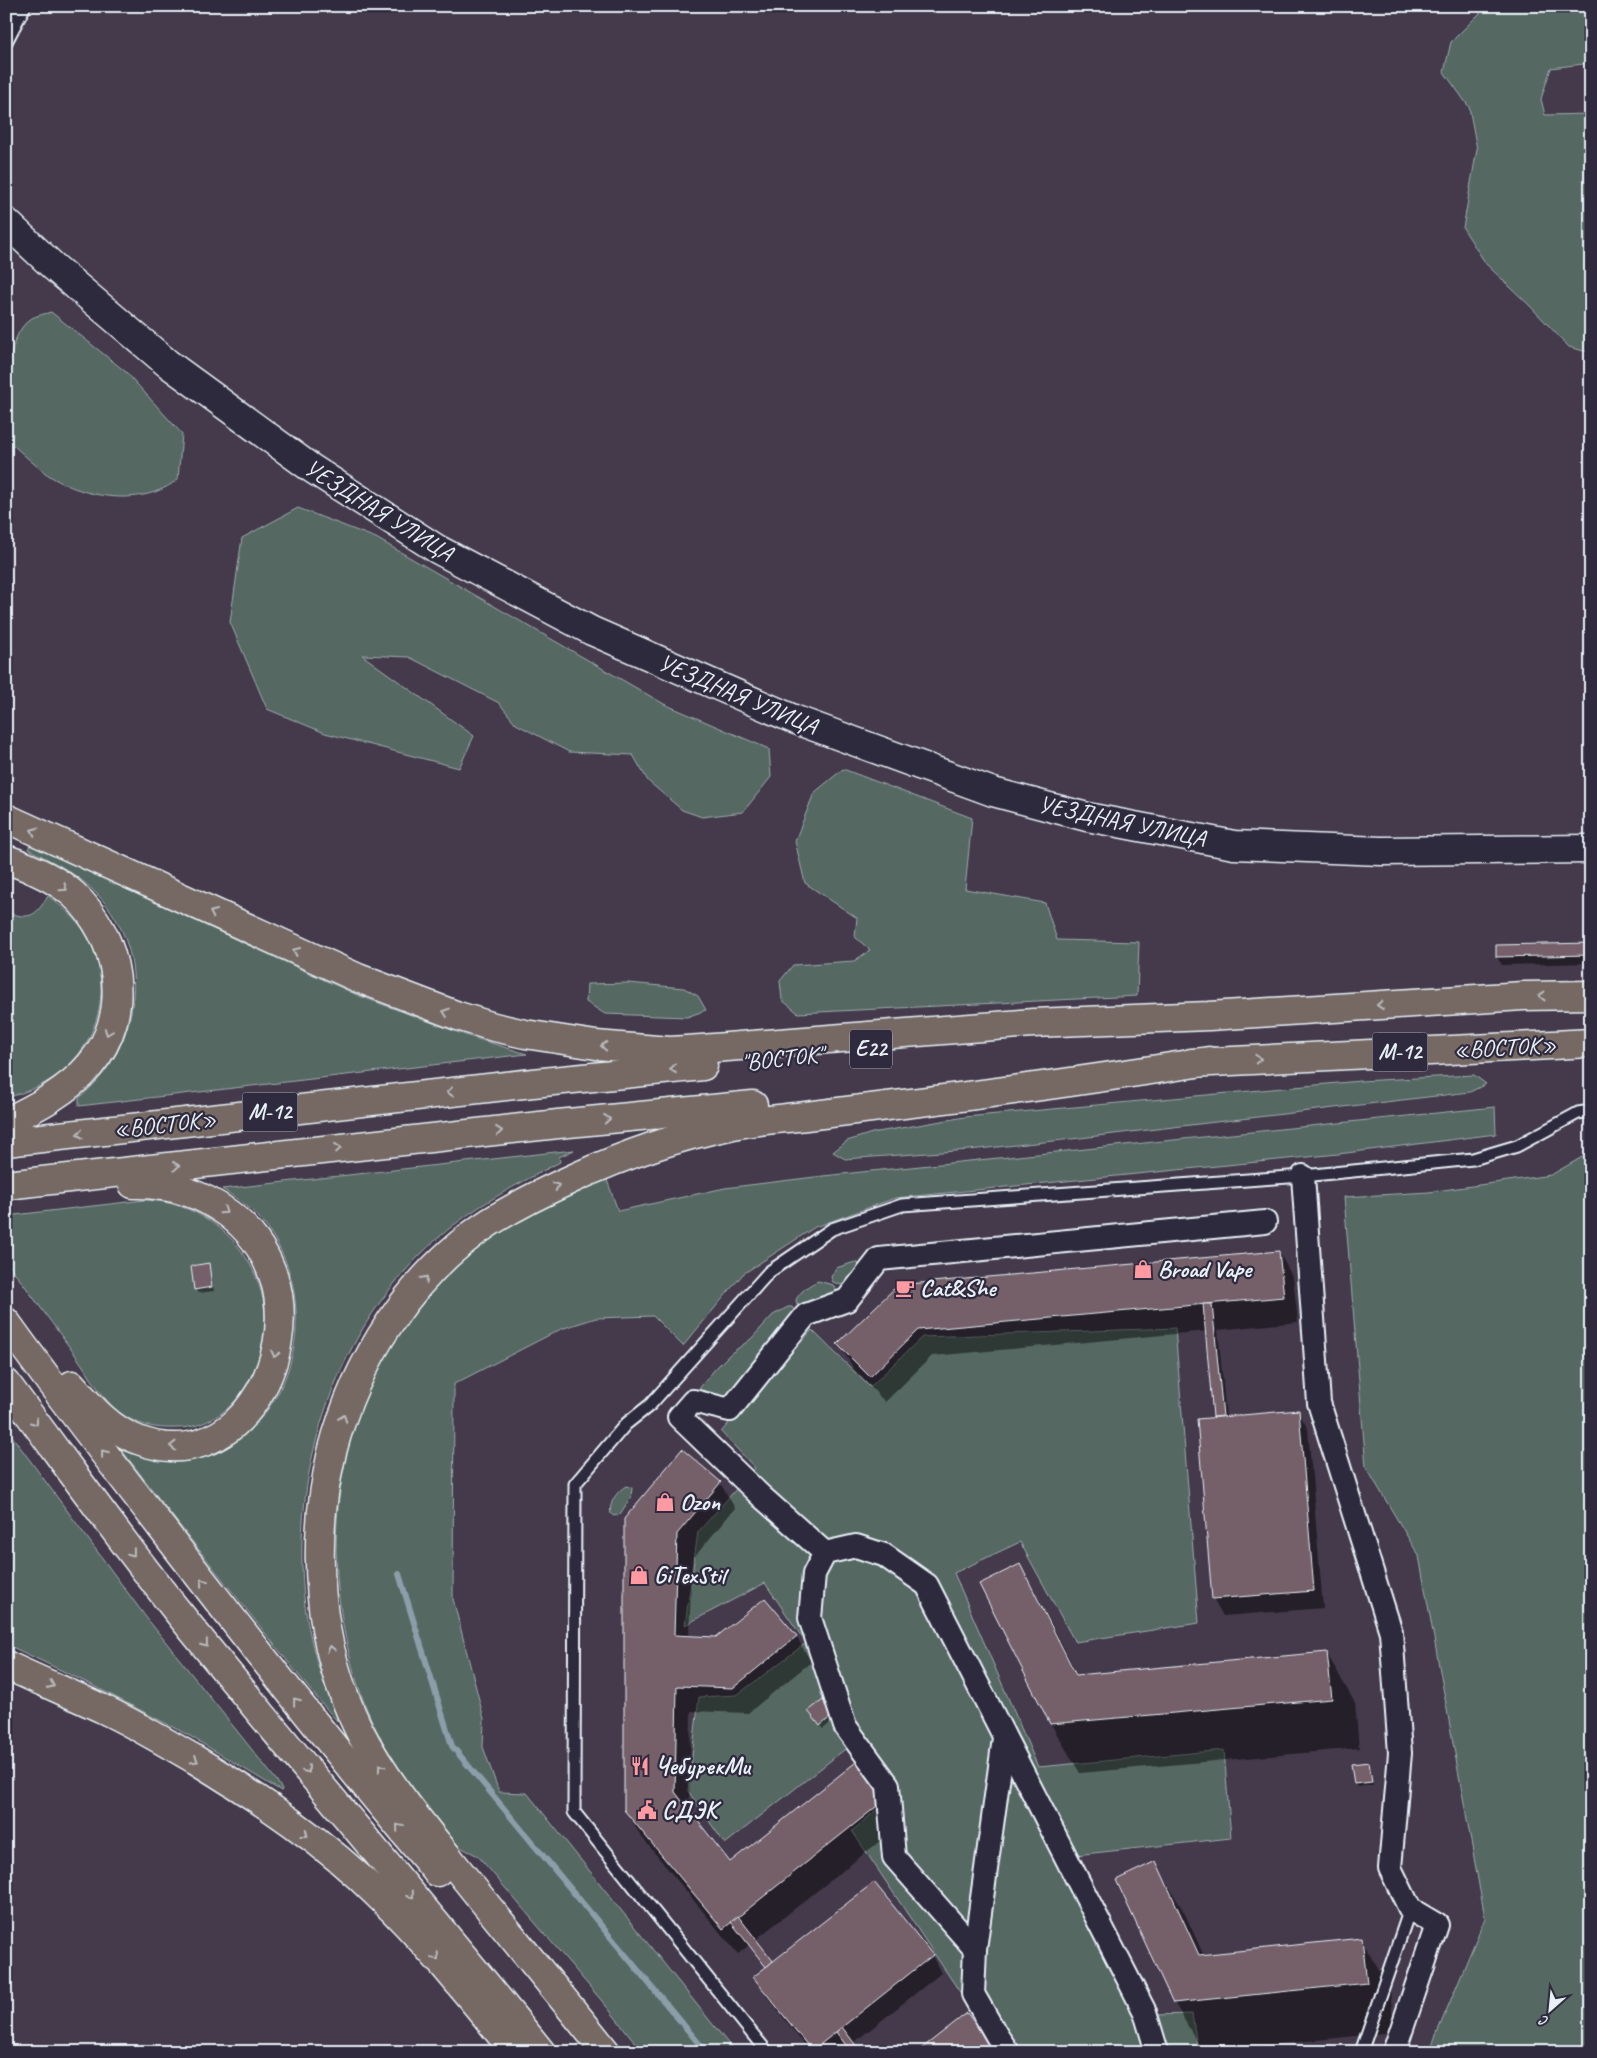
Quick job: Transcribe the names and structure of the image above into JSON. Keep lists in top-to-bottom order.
{
  "streets": {
    "main road": [
      "«ВОСТОК»",
      "E22",
      "М-12",
      "\"ВОСТОК\""
    ],
    "street": ["УЕЗДНАЯ УЛИЦА"]
  },
  "crossings": [
    ["«ВОСТОК»", "\"ВОСТОК\""]
  ],
  "places": {
    "shop": ["Broad Vape", "Ozon", "GiTexStil"],
    "cafe": ["Cat&She"],
    "restaurant": ["ЧебурекМи"],
    "public building": ["СДЭК"]
  },
  "north": "bottom left"
}
